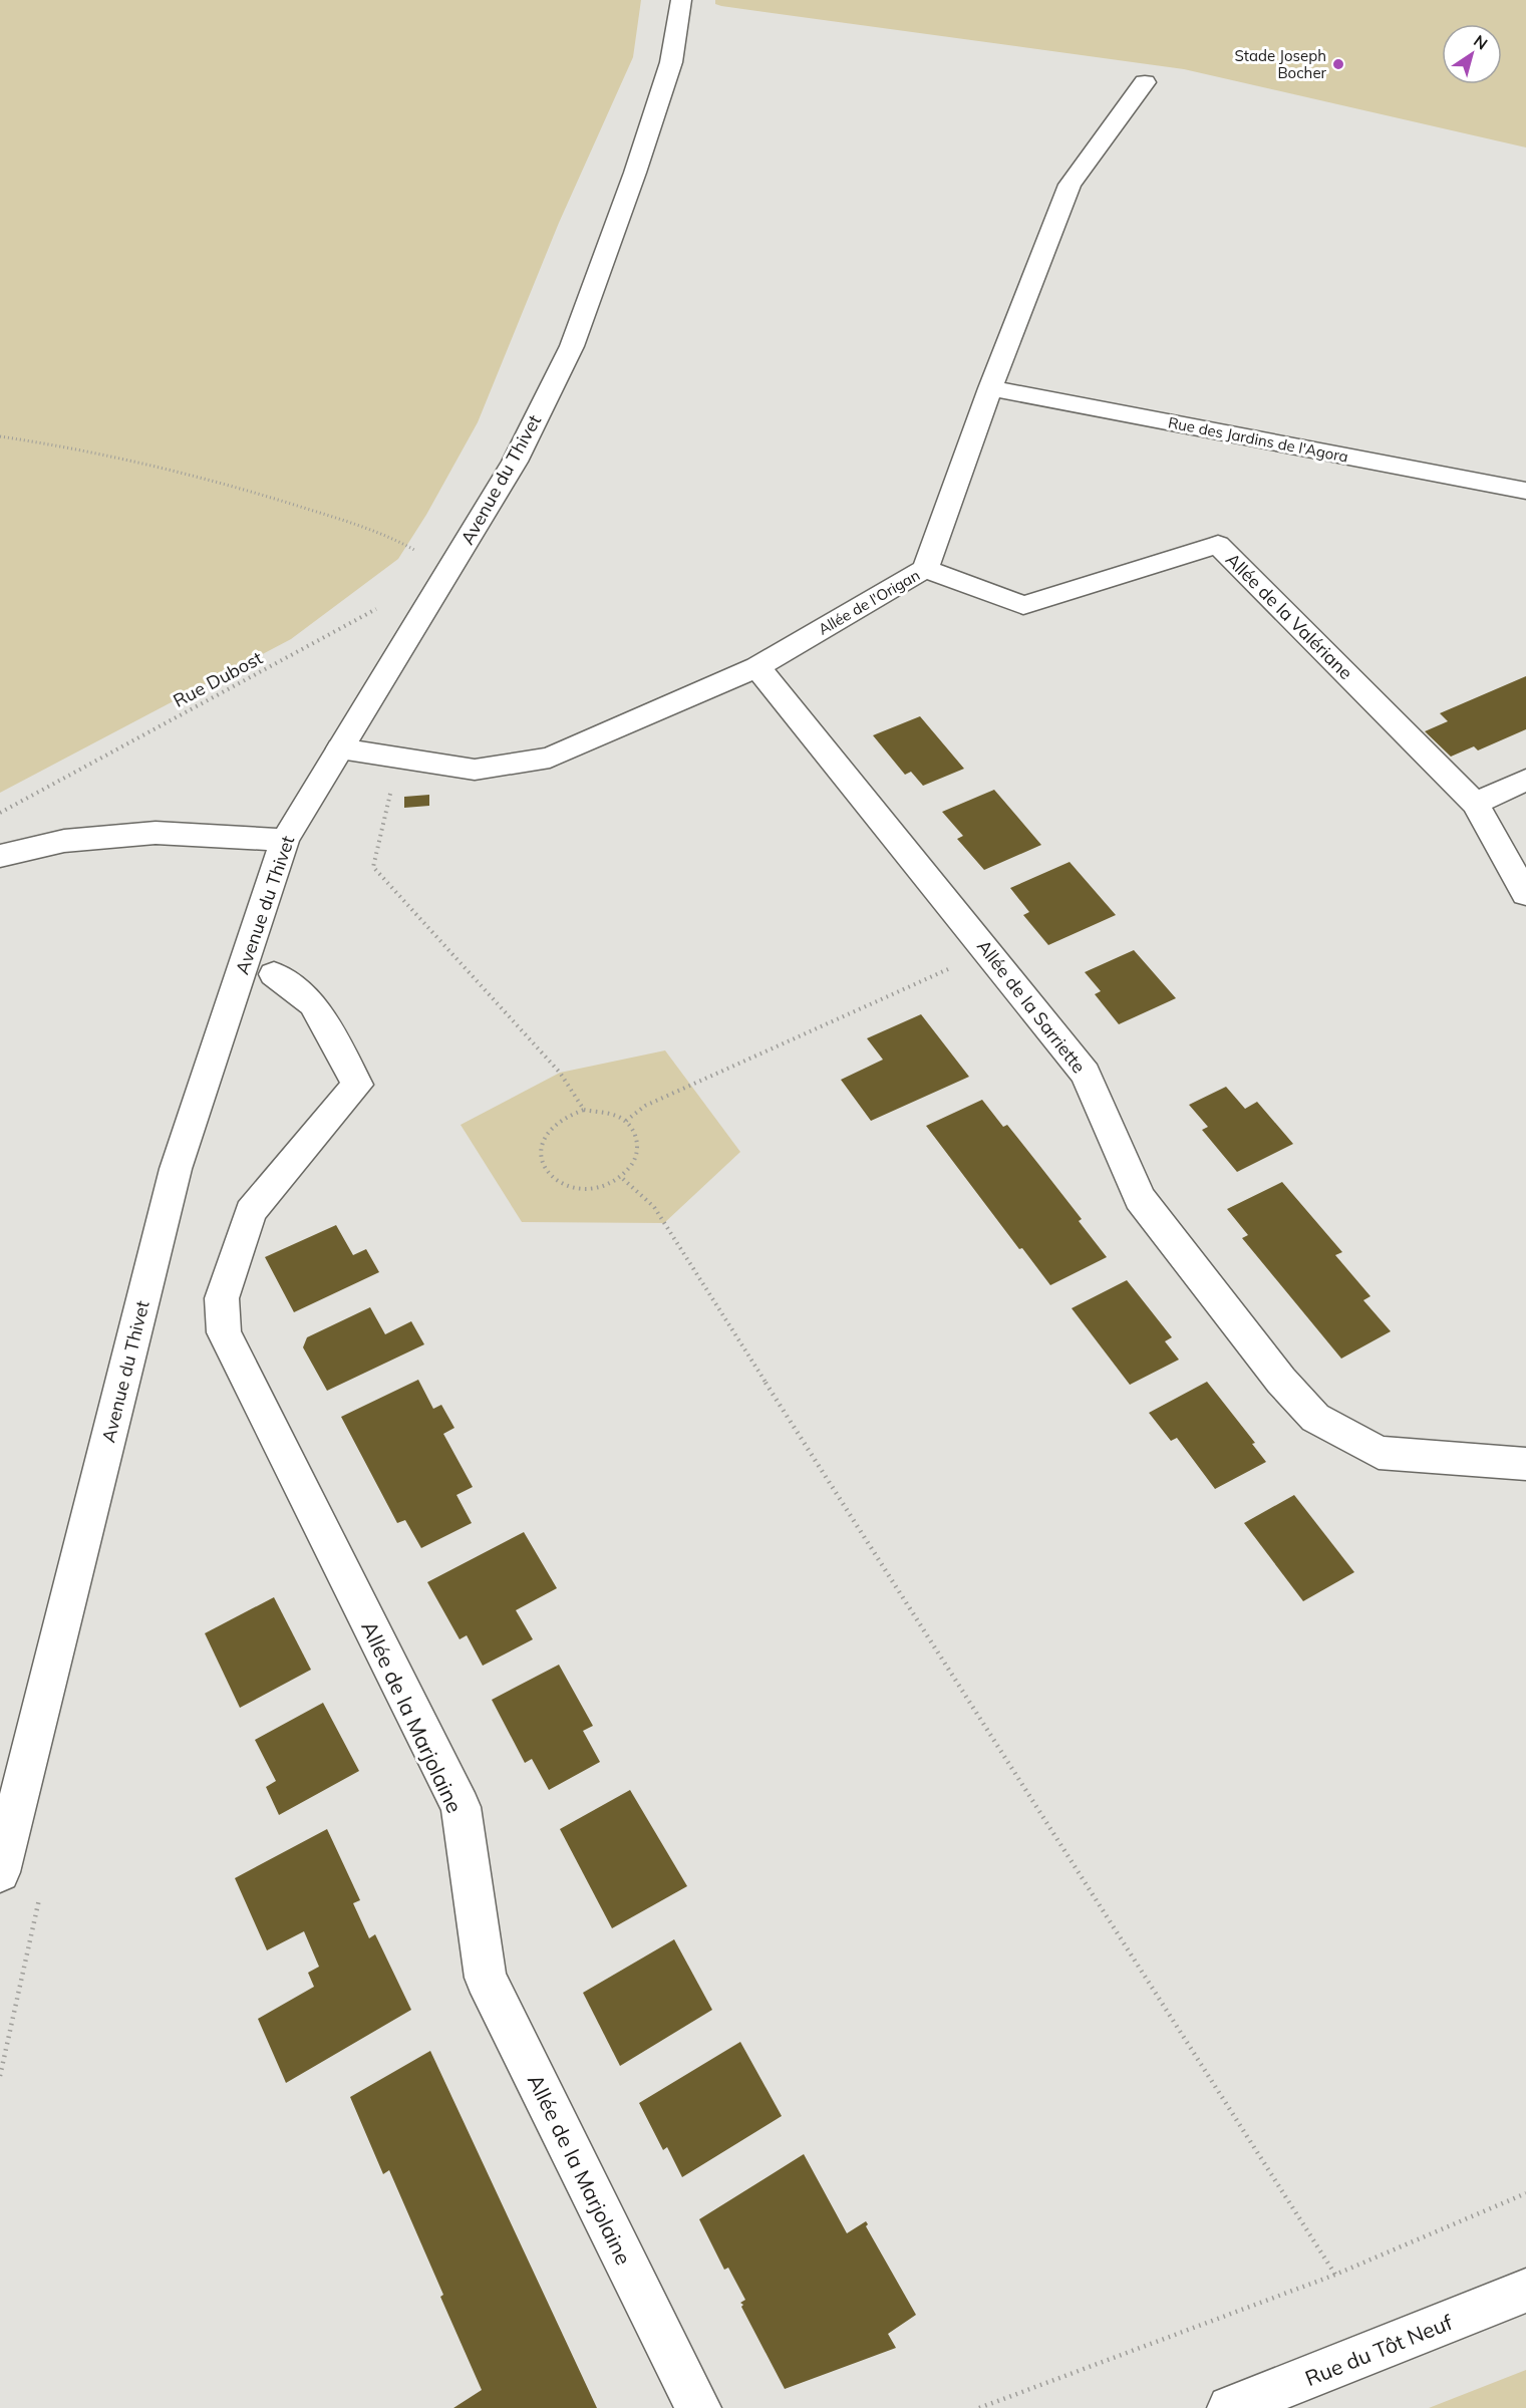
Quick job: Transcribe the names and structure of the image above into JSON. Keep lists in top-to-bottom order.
{
  "streets": {
    "street": [
      "Rue des Jardins de l'Agora",
      "Avenue du Thivet",
      "Allée de l'Origan",
      "Allée de la Valériane",
      "Allée de la Sarriette",
      "Allée de la Marjolaine",
      "Rue du Tôt Neuf"
    ],
    "path": ["Rue Dubost"]
  },
  "crossings": [
    ["Rue des Jardins de l'Agora", "Allée de l'Origan"],
    ["Avenue du Thivet", "Allée de l'Origan"],
    ["Avenue du Thivet", "Rue Dubost"],
    ["Allée de l'Origan", "Allée de la Valériane"],
    ["Allée de l'Origan", "Allée de la Sarriette"]
  ],
  "places": ["Stade Joseph Bocher"],
  "north": "top right"
}
